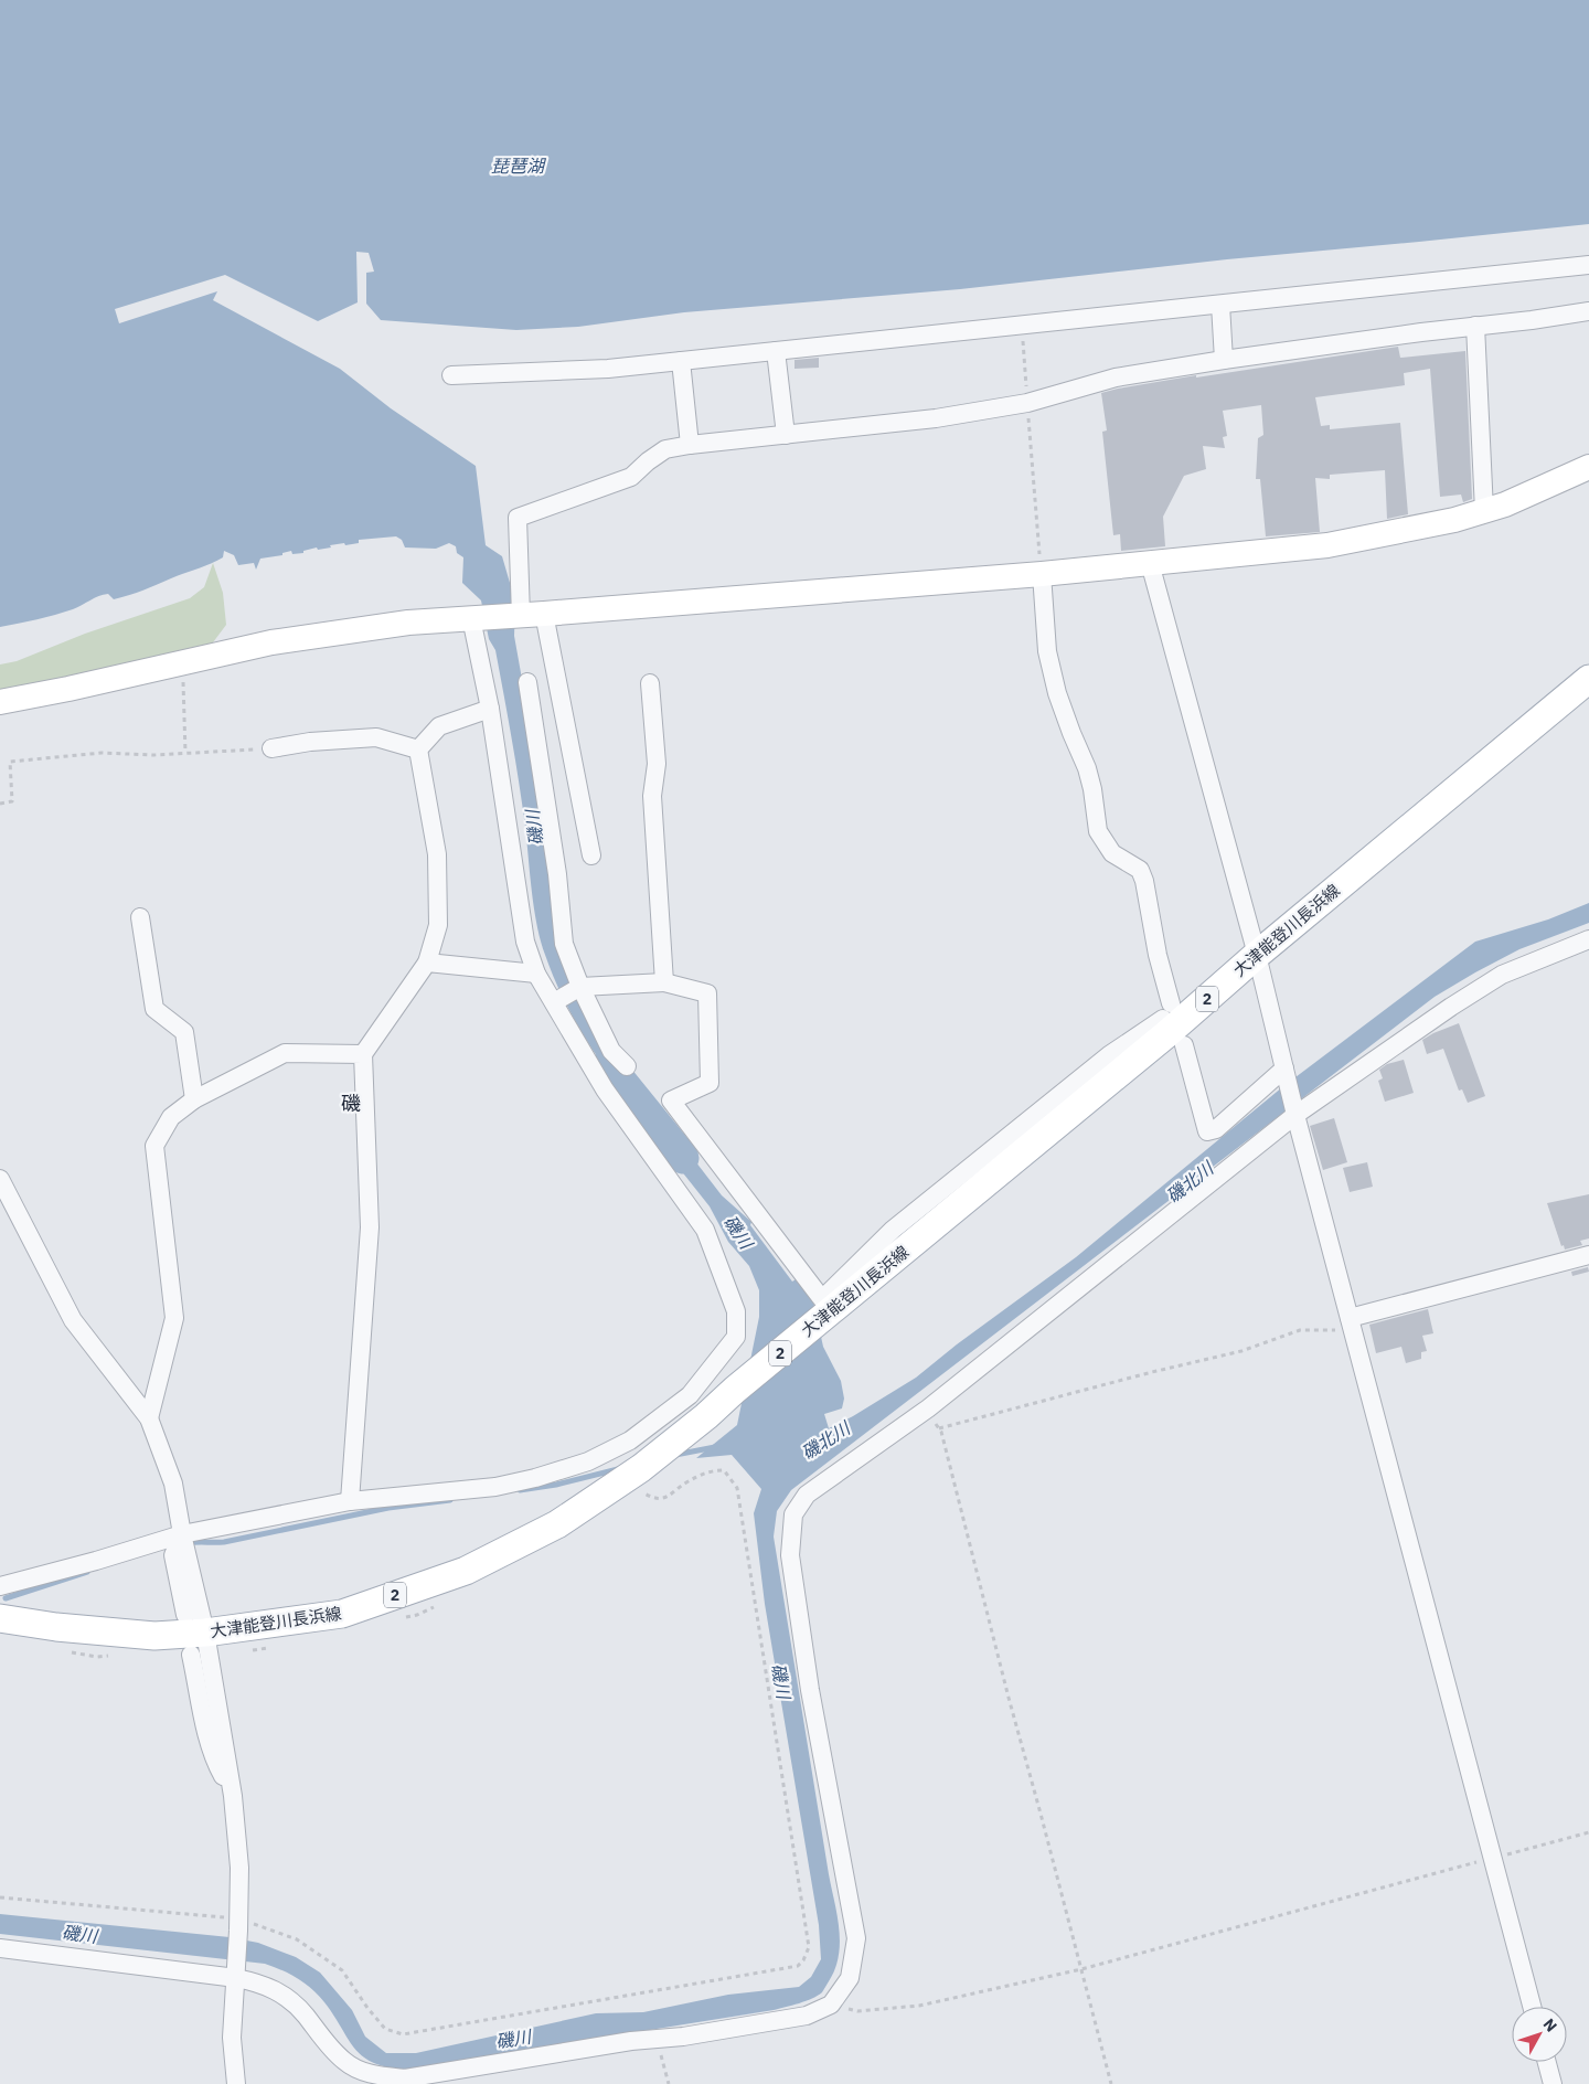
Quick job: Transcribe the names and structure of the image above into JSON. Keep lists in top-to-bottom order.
{
  "streets": {
    "main road": ["大津能登川長浜線", "2"]
  },
  "districts": ["磯"],
  "water": ["琵琶湖", "磯川", "磯北川"],
  "north": "top right"
}
